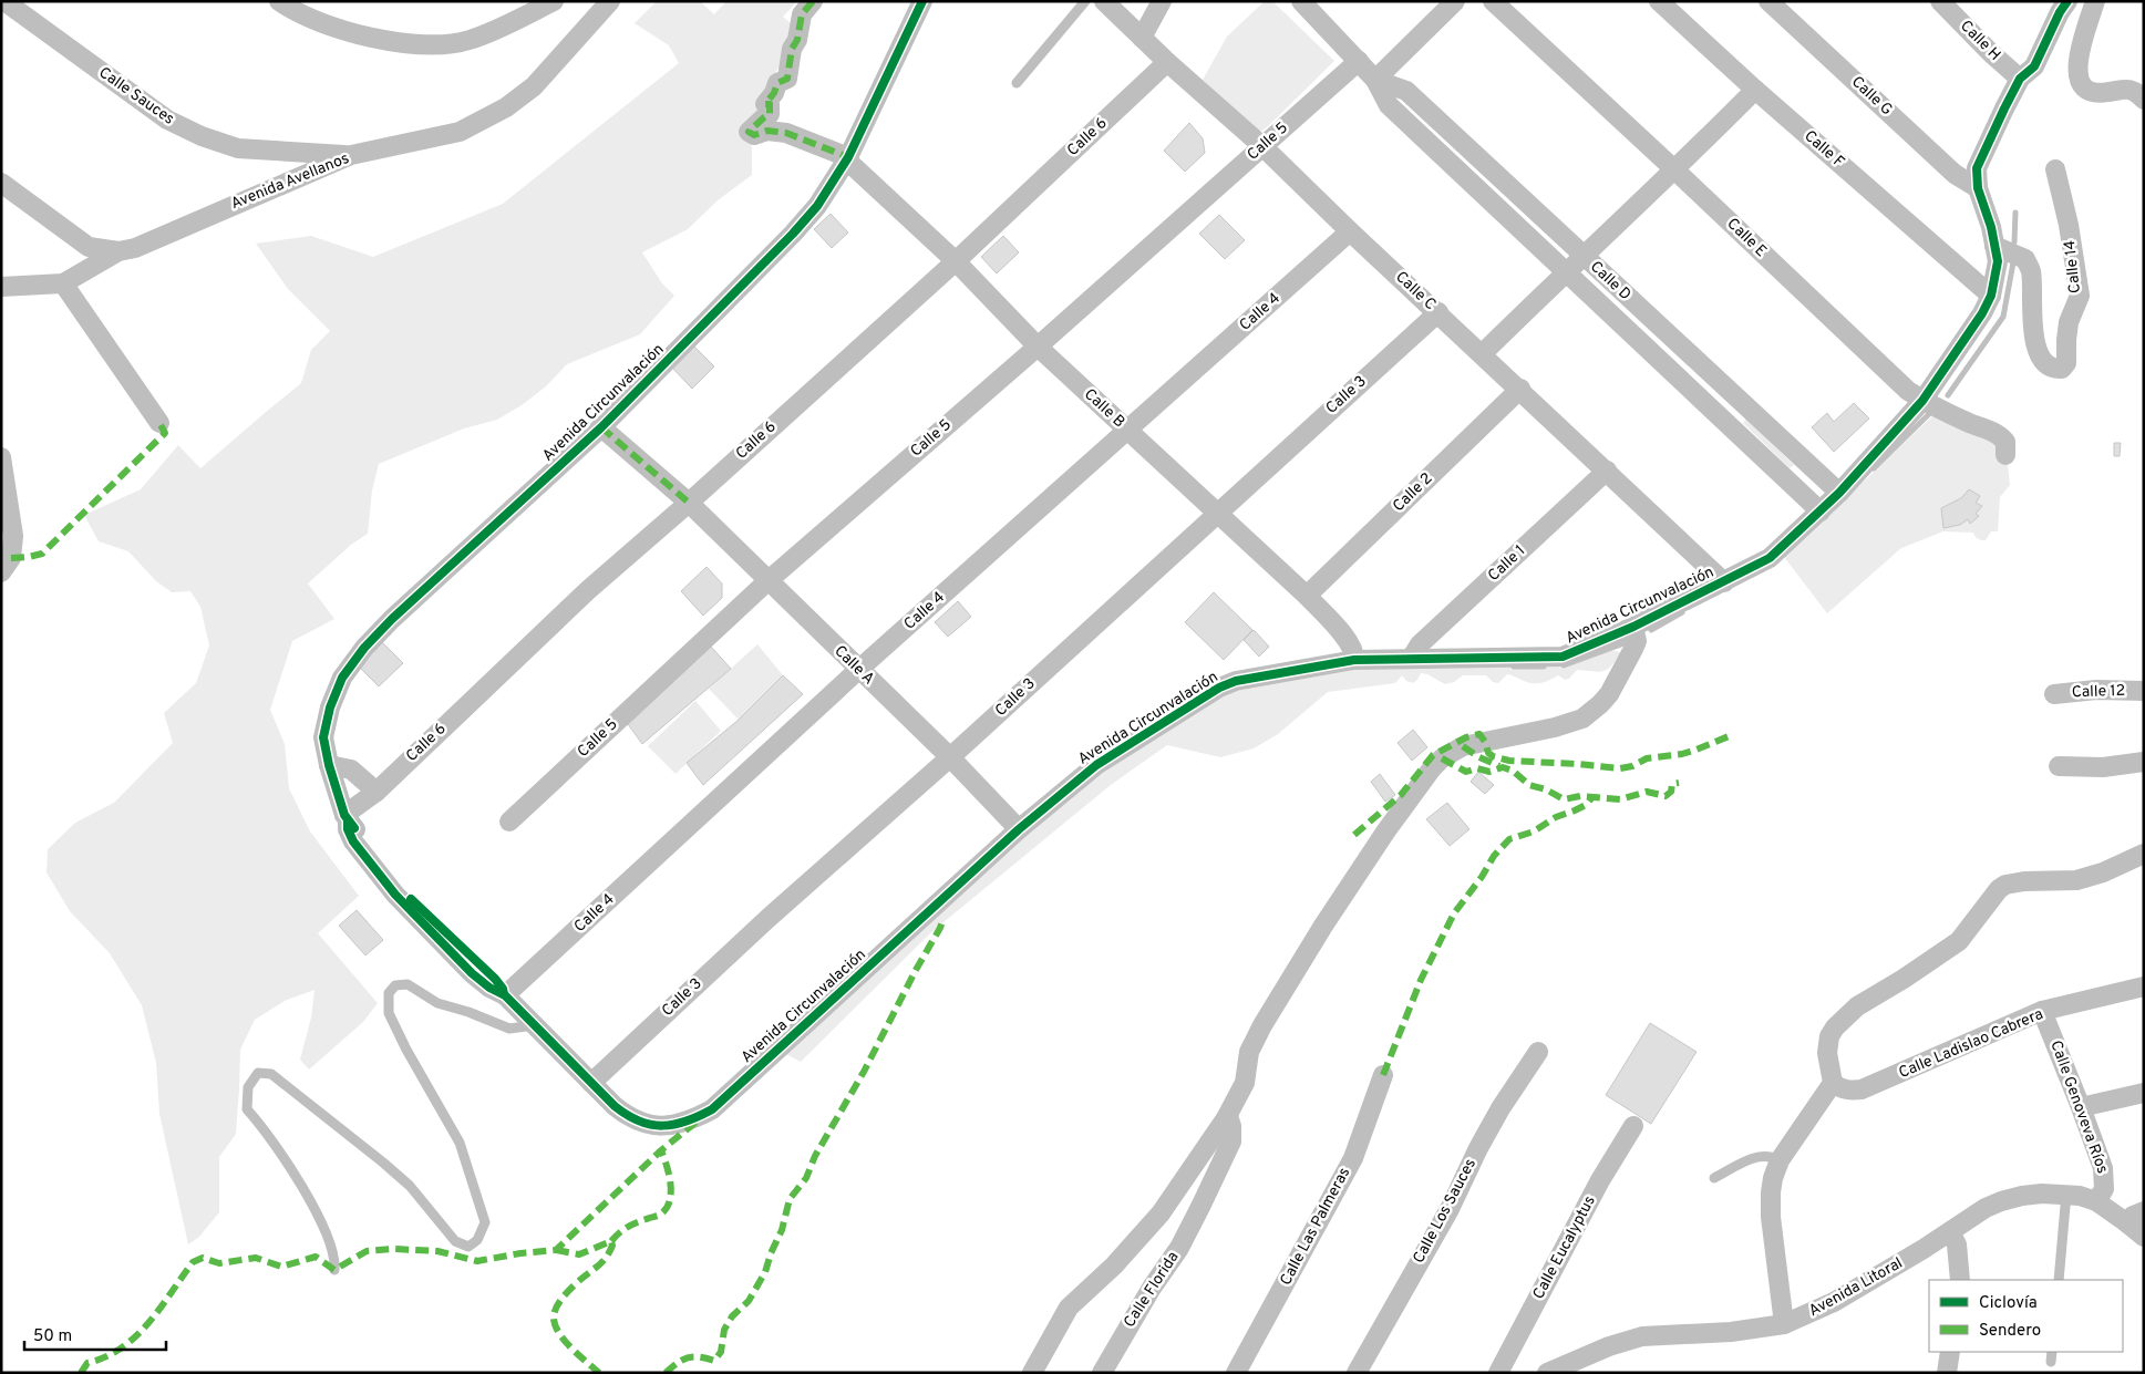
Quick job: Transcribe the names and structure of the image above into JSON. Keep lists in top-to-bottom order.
{
  "streets": {
    "street": [
      "Calle H",
      "Calle Sauces",
      "Calle G",
      "Calle 6",
      "Calle 5",
      "Calle F",
      "Avenida Avellanos",
      "Calle E",
      "Calle 14",
      "Calle D",
      "Calle C",
      "Calle 4",
      "Calle 3",
      "Avenida Circunvalación",
      "Calle B",
      "Calle 2",
      "Calle 1",
      "Calle A",
      "Calle 12",
      "Calle Ladislao Cabrera",
      "Calle Genoveva Ríos",
      "Calle Los Sauces",
      "Calle Las Palmeras",
      "Calle Eucalyptus",
      "Avenida Litoral",
      "Calle Florida"
    ]
  },
  "crossings": [
    ["Calle Sauces", "Avenida Avellanos"],
    ["Calle G", "Avenida Circunvalación"],
    ["Calle 6", "Calle C"],
    ["Calle 6", "Avenida Circunvalación"],
    ["Calle 6", "Calle B"],
    ["Calle 6", "Calle A"],
    ["Calle 5", "Calle D"],
    ["Calle 5", "Calle C"],
    ["Calle 5", "Calle B"],
    ["Calle 5", "Calle A"],
    ["Calle F", "Avenida Circunvalación"],
    ["Calle E", "Avenida Circunvalación"],
    ["Calle 14", "Avenida Circunvalación"],
    ["Calle D", "Avenida Circunvalación"],
    ["Calle C", "Calle 4"],
    ["Calle C", "Calle 3"],
    ["Calle C", "Avenida Circunvalación"],
    ["Calle C", "Calle 2"],
    ["Calle C", "Calle 1"],
    ["Calle 4", "Avenida Circunvalación"],
    ["Calle 4", "Calle B"],
    ["Calle 4", "Calle A"],
    ["Calle 3", "Avenida Circunvalación"],
    ["Calle 3", "Calle B"],
    ["Calle 3", "Calle A"],
    ["Avenida Circunvalación", "Calle B"],
    ["Avenida Circunvalación", "Calle 1"],
    ["Avenida Circunvalación", "Calle A"],
    ["Calle B", "Calle 2"],
    ["Calle Ladislao Cabrera", "Calle Genoveva Ríos"],
    ["Calle Genoveva Ríos", "Avenida Litoral"]
  ],
  "legend": ["Ciclovía", "Sendero"],
  "scale_bar": "50 m"
}
